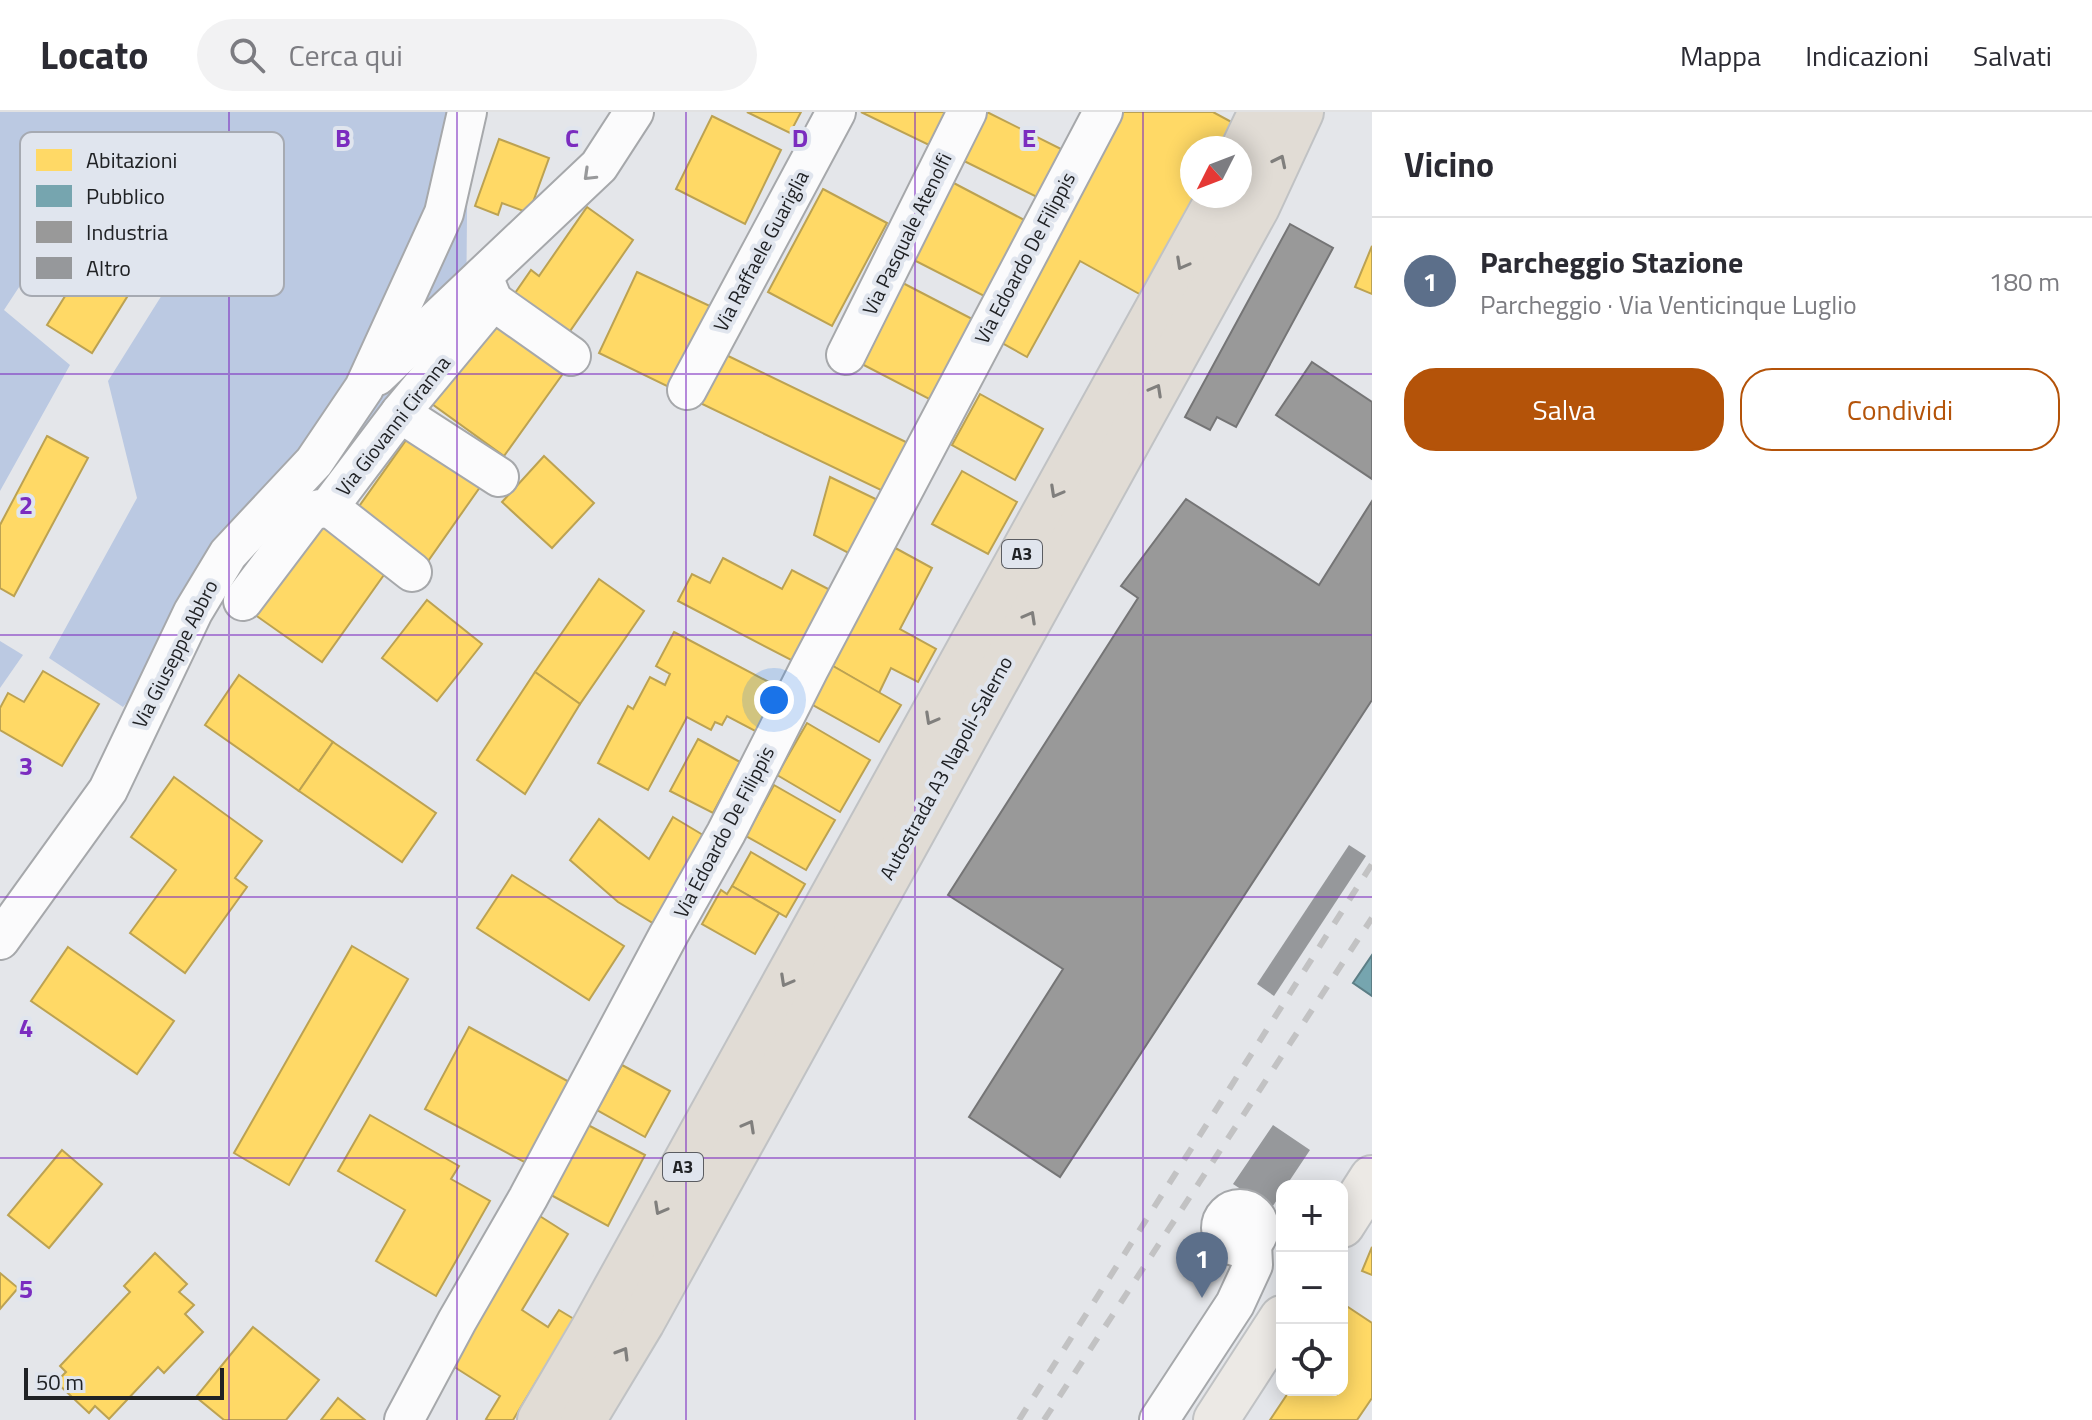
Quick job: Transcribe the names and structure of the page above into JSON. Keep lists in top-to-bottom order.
{
  "streets": {
    "highway": ["A3", "Autostrada A3 Napoli-Salerno"],
    "street": [
      "Via Pasquale Atenolfi",
      "Via Raffaele Guariglia",
      "Via Edoardo De Filippis",
      "Via Giovanni Ciranna",
      "Via Giuseppe Abbro"
    ]
  },
  "legend": [
    "Abitazioni",
    "Pubblico",
    "Industria",
    "Altro"
  ],
  "scale_bar": "50 m",
  "north": "bottom left",
  "page": {
    "header": "Locato",
    "search": "Cerca qui",
    "nav": ["Mappa", "Indicazioni", "Salvati"],
    "heading": "Vicino",
    "list": [
      {
        "mark": "1",
        "name": "Parcheggio Stazione",
        "note": "Parcheggio · Via Venticinque Luglio",
        "value": "180 m"
      }
    ],
    "buttons": ["Salva", "Condividi"],
    "map_buttons": ["+", "−"],
    "pins": "1",
    "scale": "50 m"
  },
  "grid": {
    "columns": [
      "B",
      "C",
      "D",
      "E"
    ],
    "rows": [
      "2",
      "3",
      "4",
      "5"
    ]
  }
}
